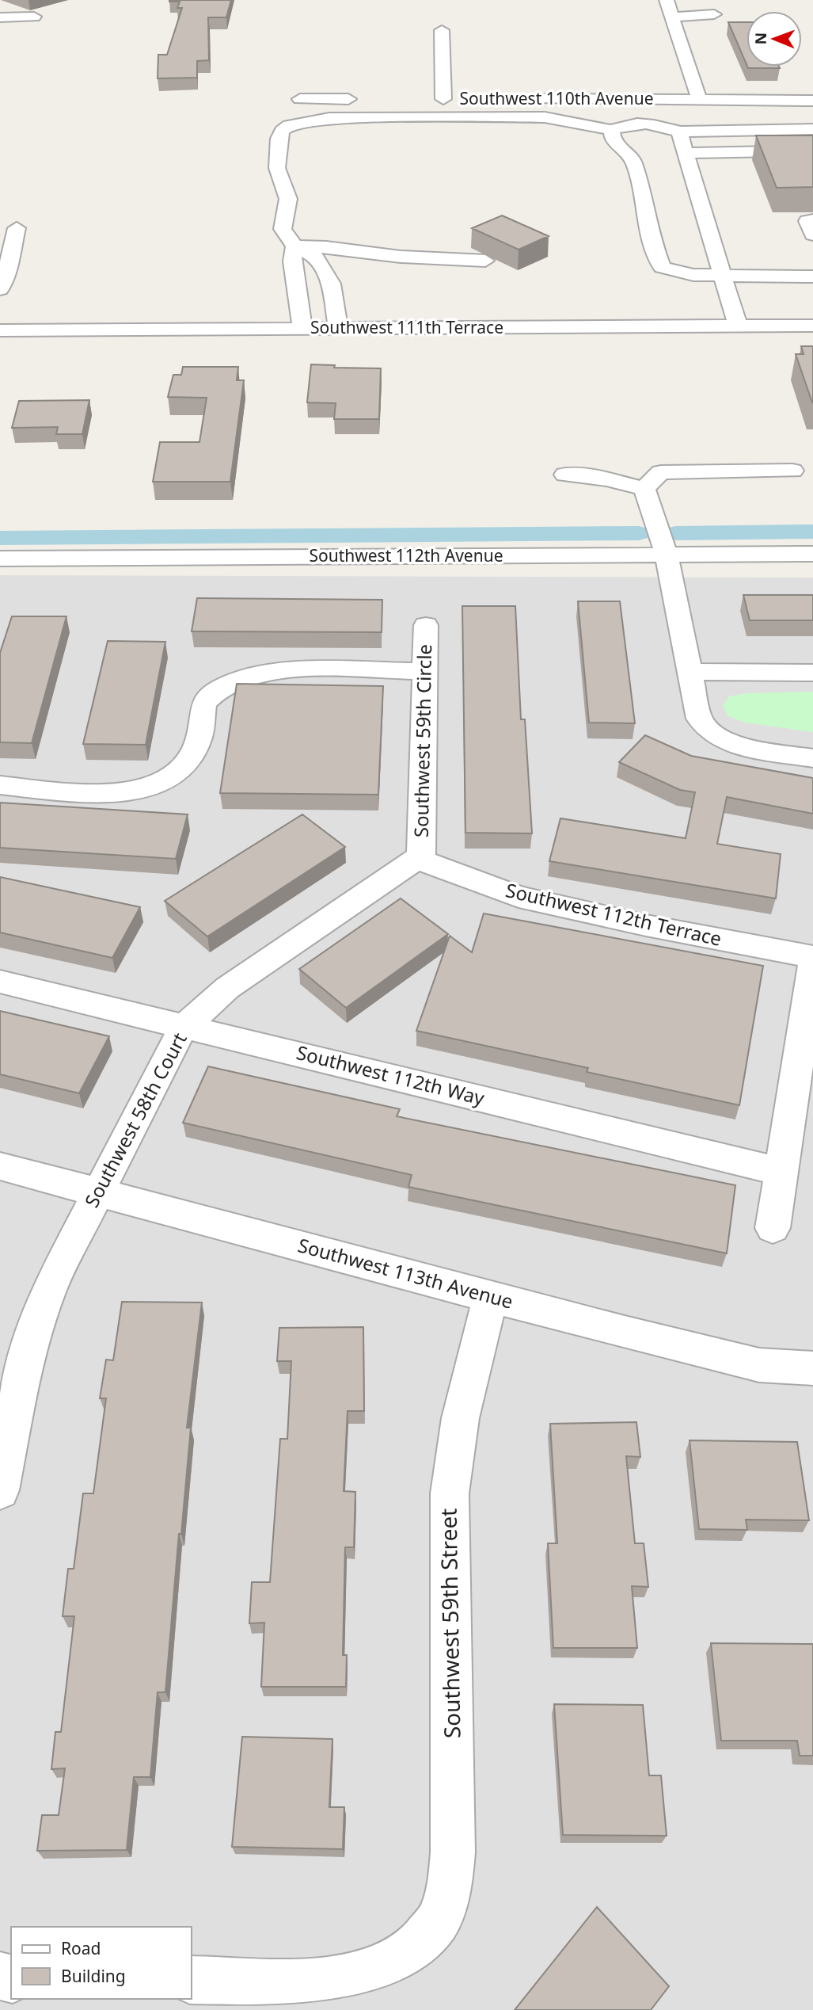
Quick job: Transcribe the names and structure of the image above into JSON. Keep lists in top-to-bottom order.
{
  "streets": {
    "street": [
      "Southwest 110th Avenue",
      "Southwest 111th Terrace",
      "Southwest 112th Avenue",
      "Southwest 59th Circle",
      "Southwest 112th Terrace",
      "Southwest 112th Way",
      "Southwest 58th Court",
      "Southwest 113th Avenue",
      "Southwest 59th Street"
    ]
  },
  "crossings": [
    ["Southwest 59th Circle", "Southwest 112th Terrace"],
    ["Southwest 59th Circle", "Southwest 58th Court"],
    ["Southwest 112th Terrace", "Southwest 58th Court"],
    ["Southwest 112th Way", "Southwest 58th Court"],
    ["Southwest 58th Court", "Southwest 113th Avenue"],
    ["Southwest 113th Avenue", "Southwest 59th Street"]
  ],
  "legend": ["Road", "Building"],
  "north": "left"
}
